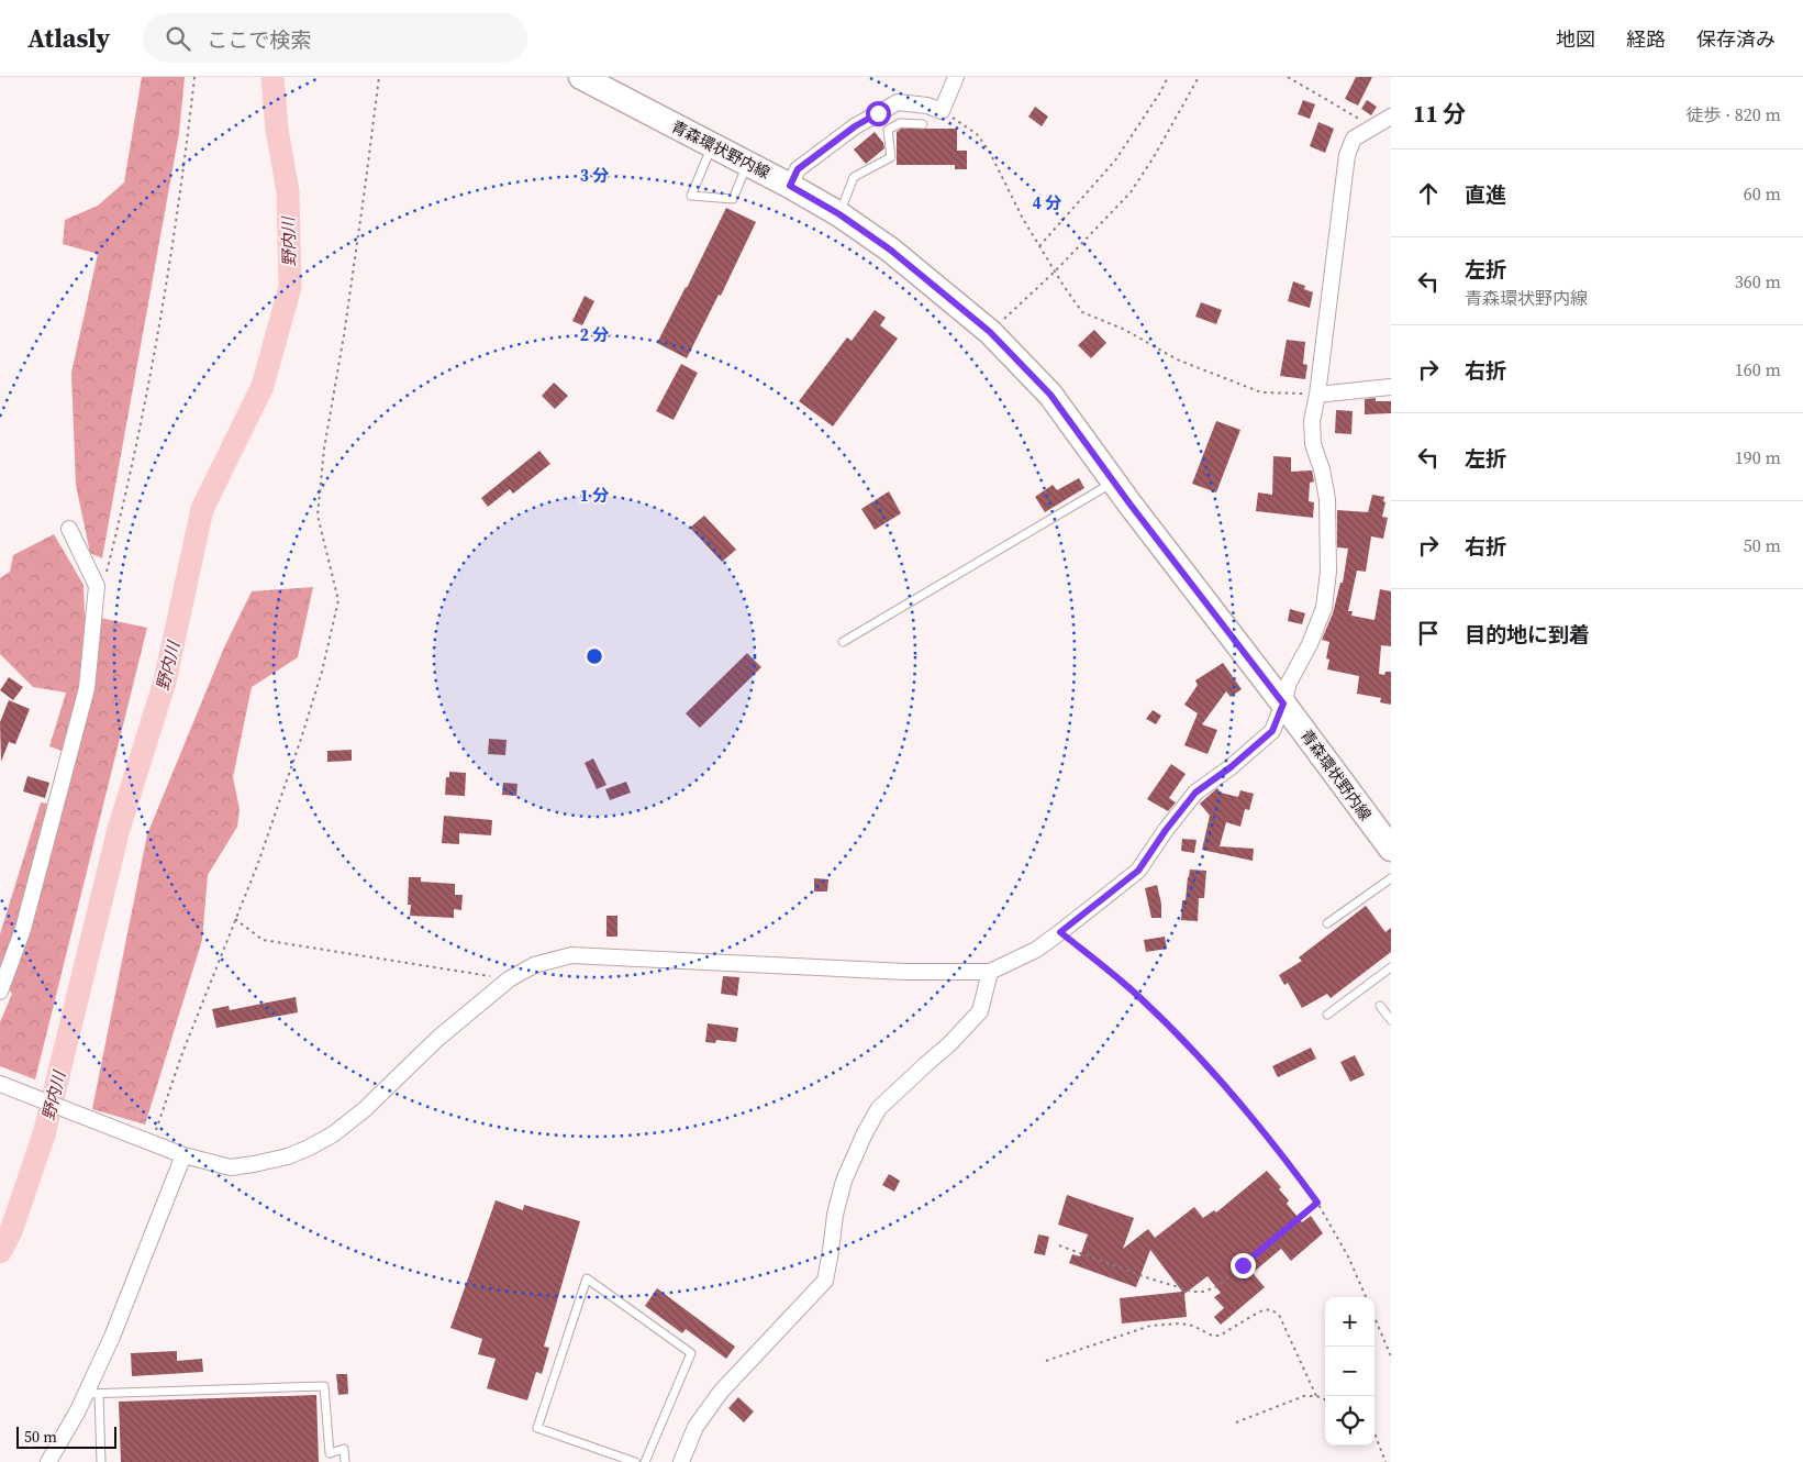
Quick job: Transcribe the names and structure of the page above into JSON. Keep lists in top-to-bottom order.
{
  "streets": {
    "main road": ["青森環状野内線"]
  },
  "water": ["野内川"],
  "scale_bar": "50 m",
  "page": {
    "header": "Atlasly",
    "search": "ここで検索",
    "nav": ["地図", "経路", "保存済み"],
    "heading": ["11 分", "徒歩 · 820 m"],
    "list": [
      ["直進", "60 m"],
      ["左折", "青森環状野内線", "360 m"],
      ["右折", "160 m"],
      ["左折", "190 m"],
      ["右折", "50 m"],
      "目的地に到着"
    ],
    "map_buttons": ["+", "−"],
    "scale": "50 m"
  },
  "rings": [
    "3 分",
    "4 分",
    "2 分",
    "1 分"
  ]
}
